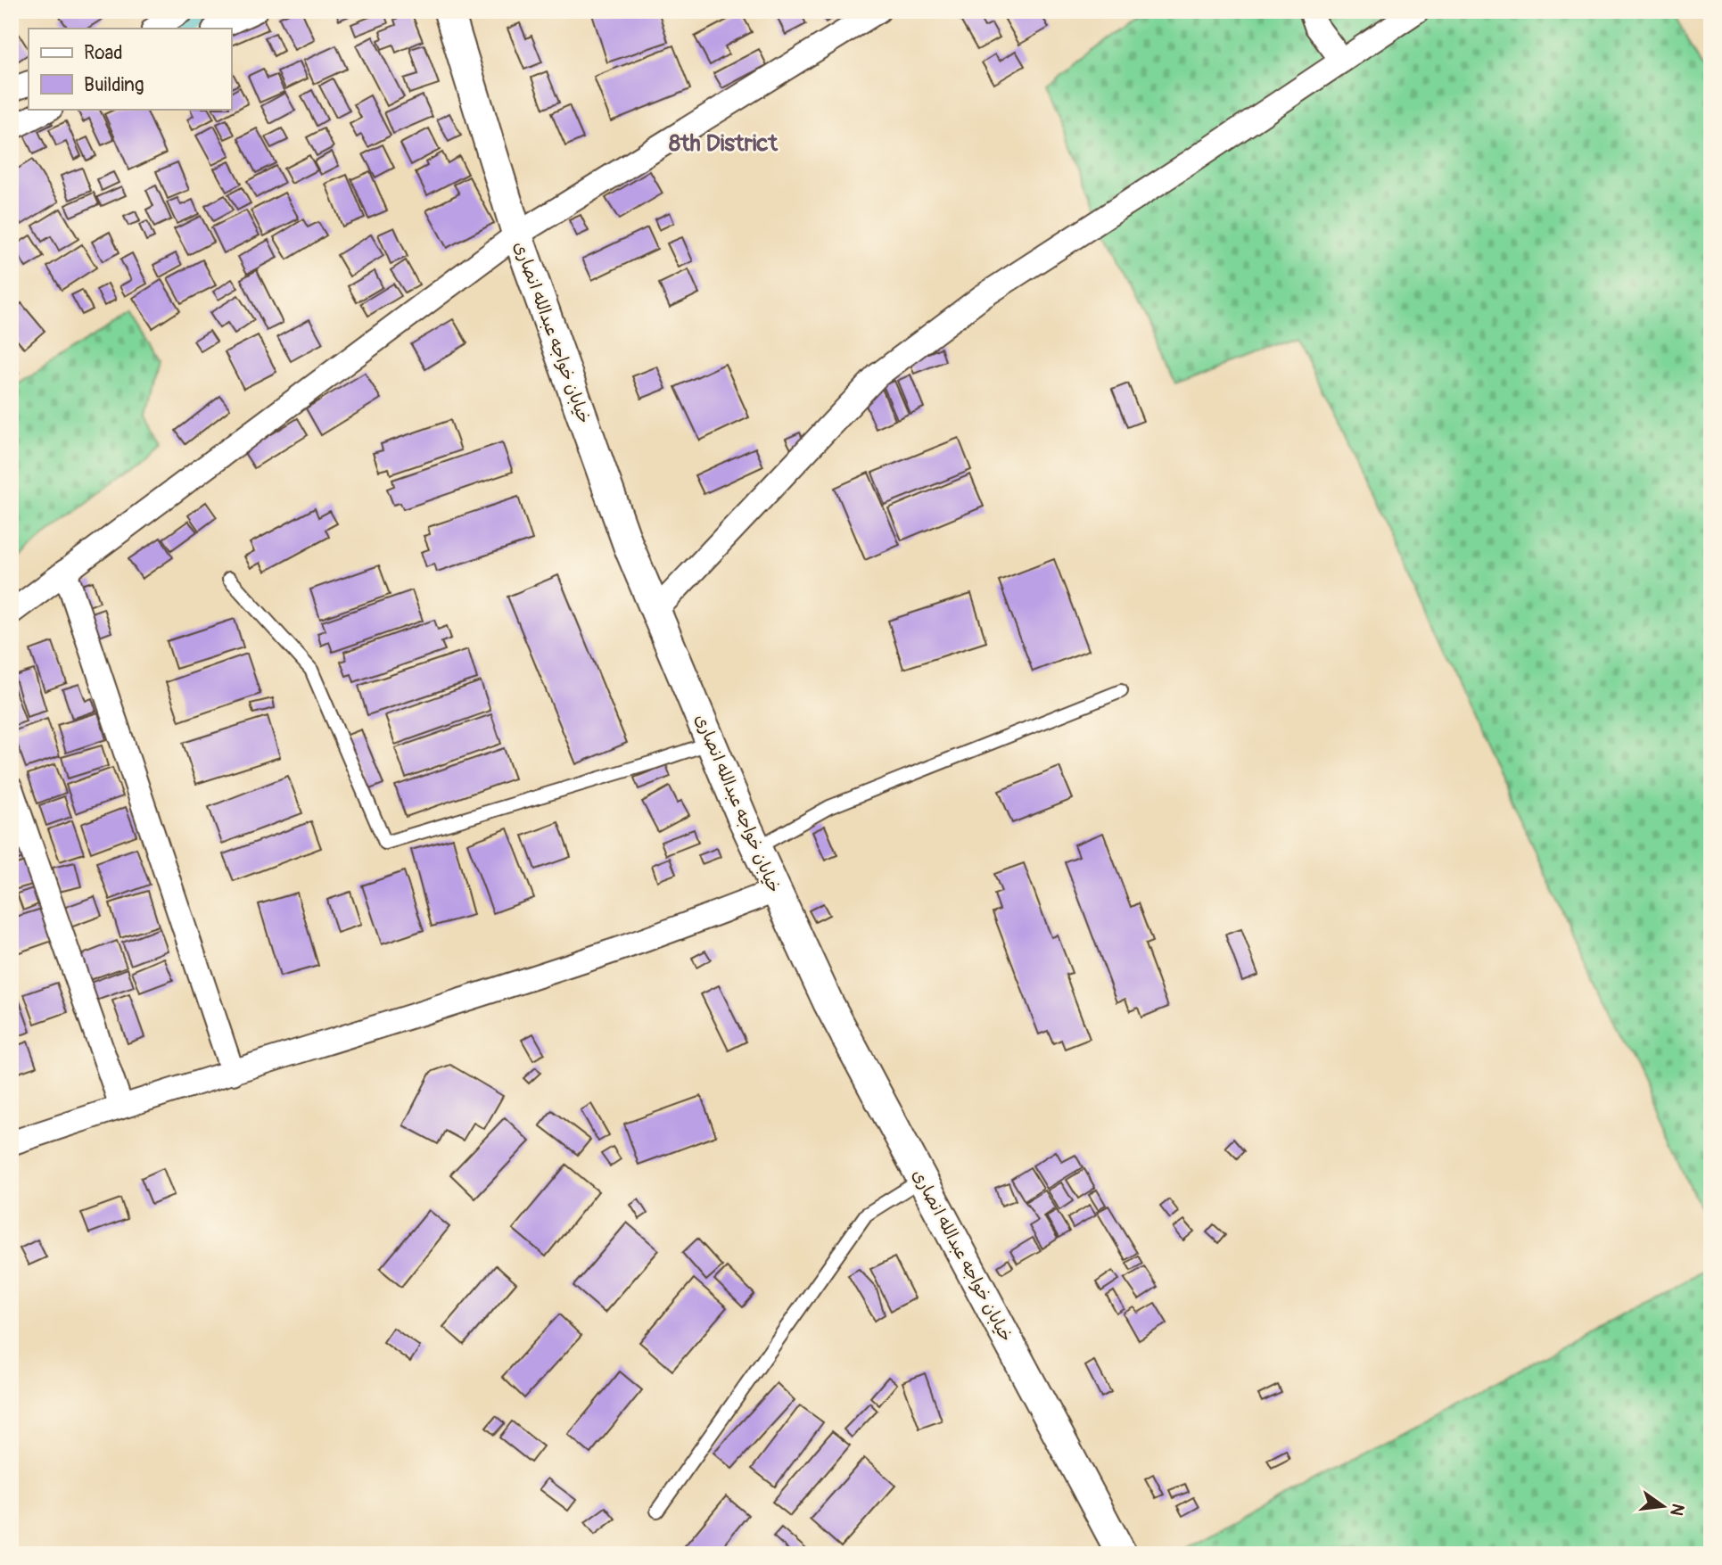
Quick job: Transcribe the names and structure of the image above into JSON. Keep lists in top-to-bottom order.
{
  "streets": {
    "street": ["خیابان خواجه عبدالله انصاری"]
  },
  "districts": ["8th District"],
  "legend": ["Road", "Building"],
  "north": "right"
}
